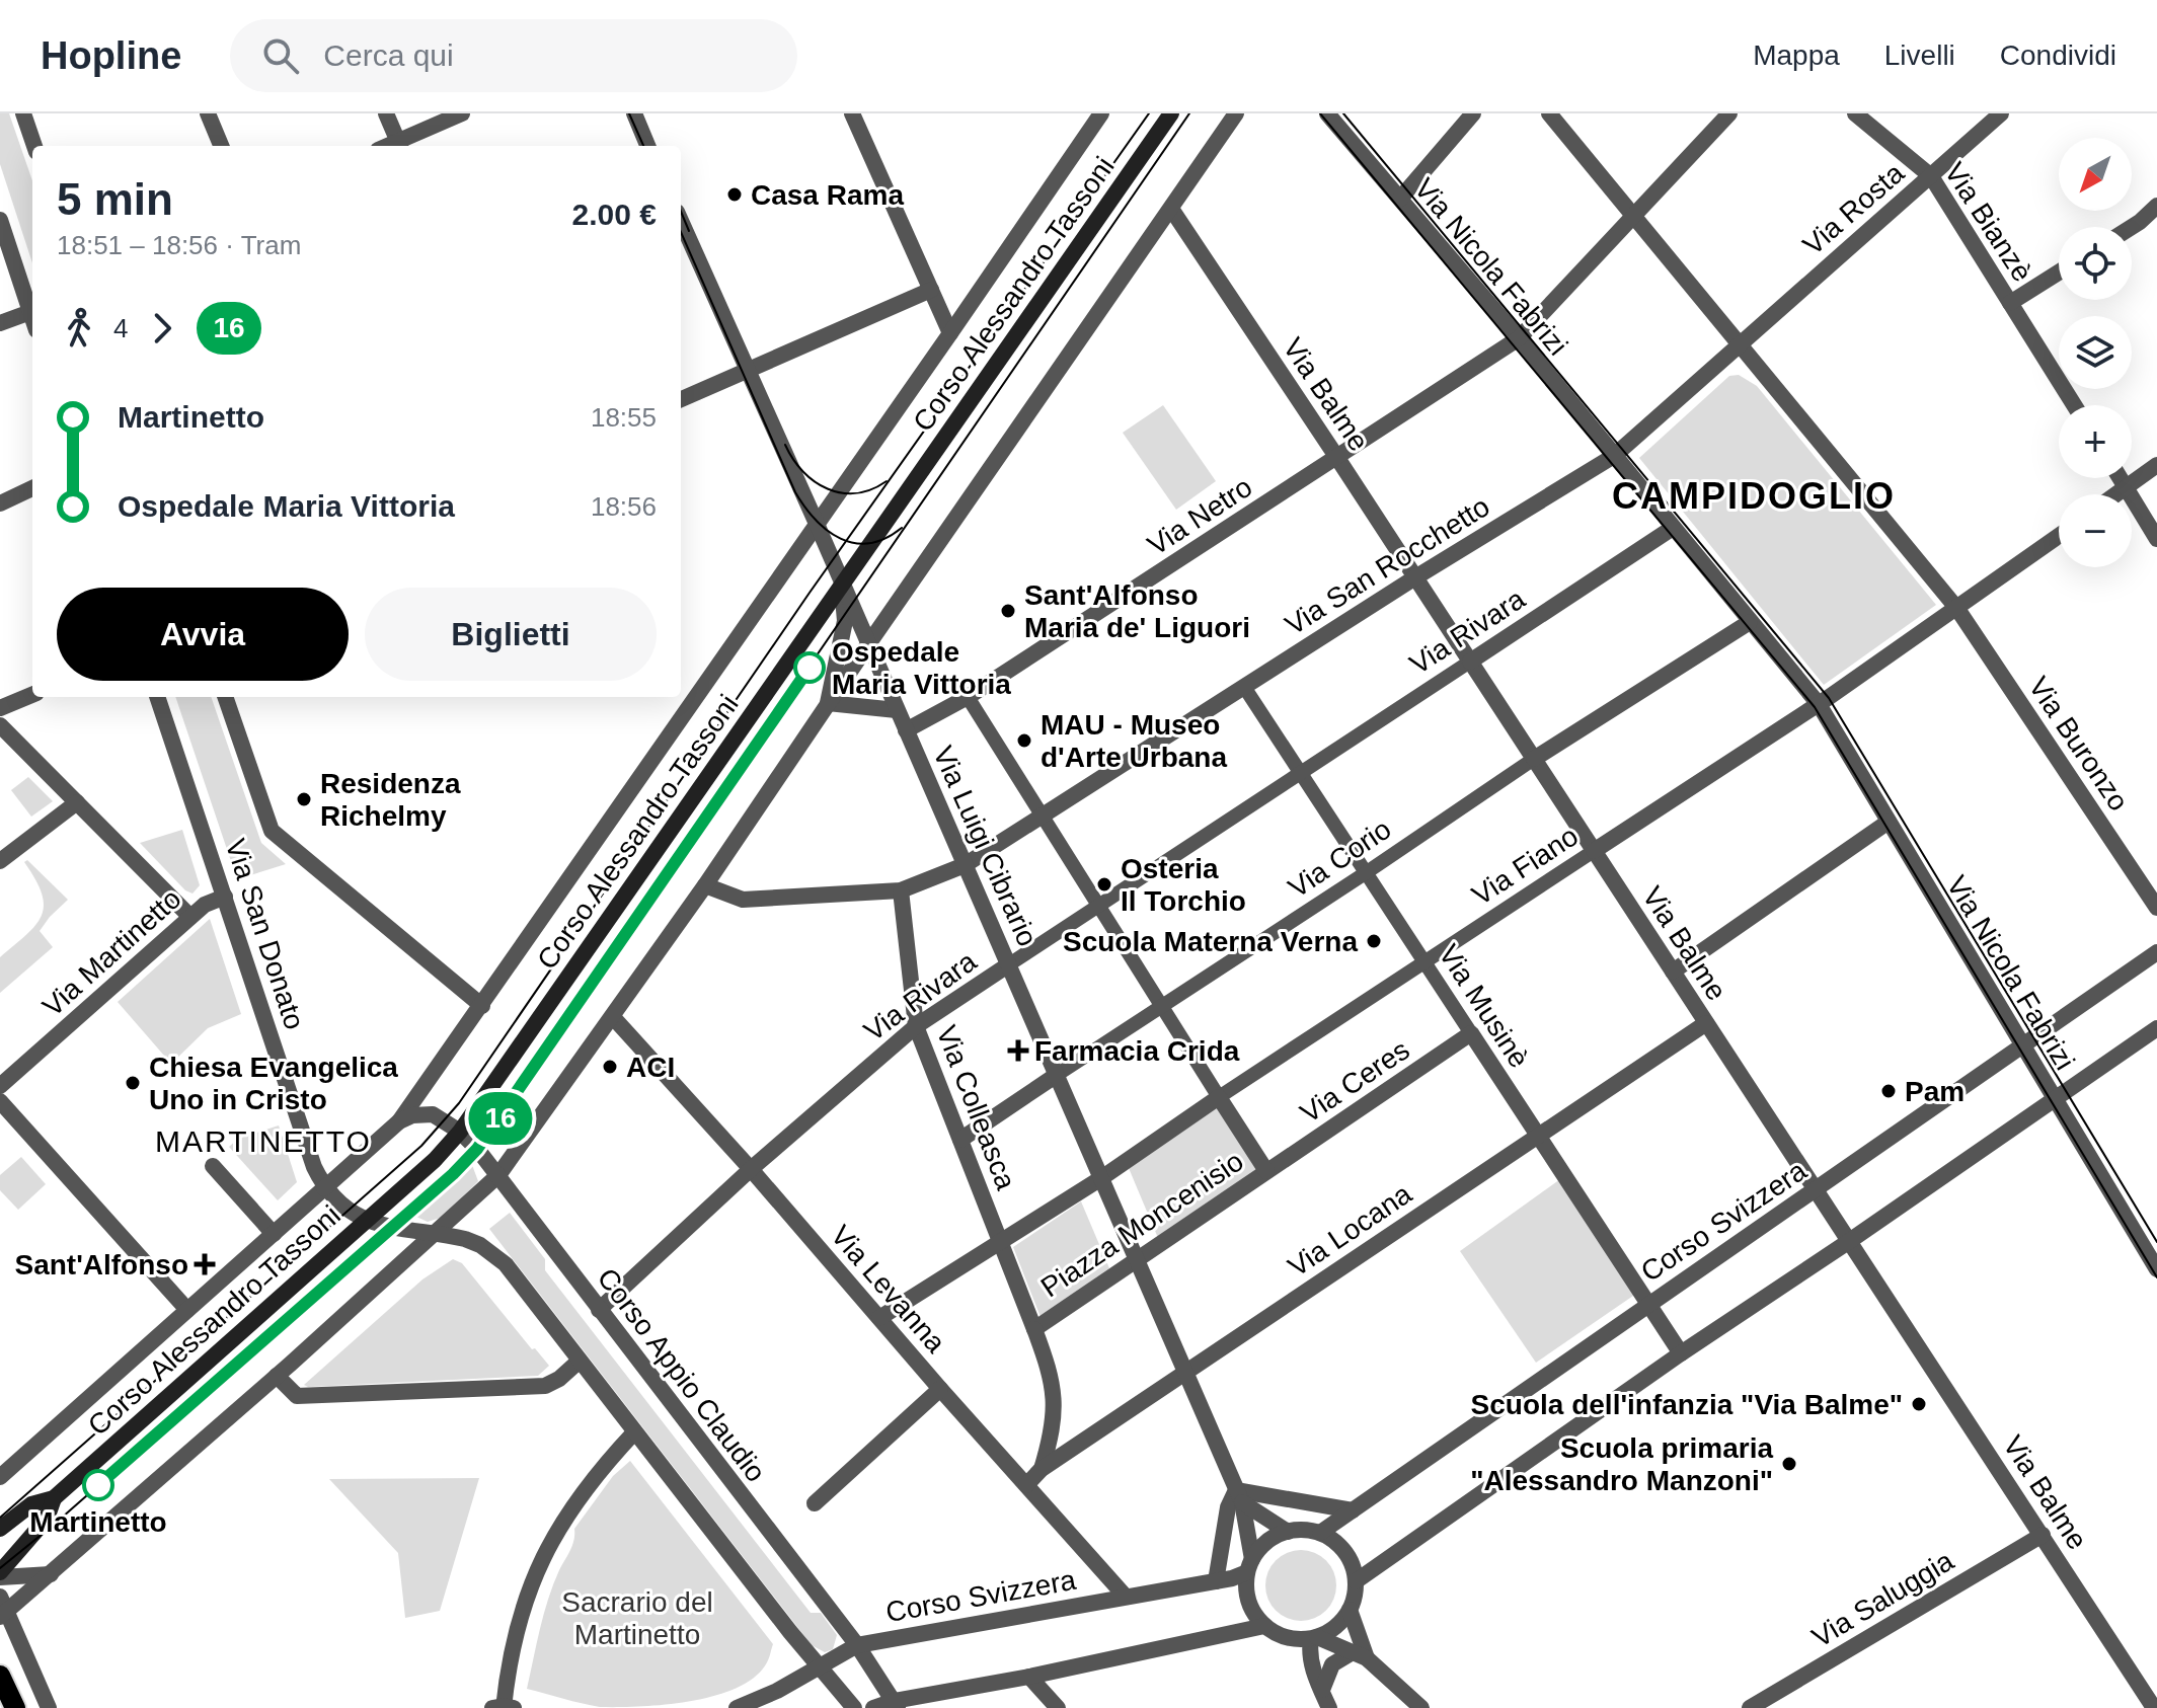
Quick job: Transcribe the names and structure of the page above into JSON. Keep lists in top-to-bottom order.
{
  "streets": {
    "main road": ["Corso Alessandro Tassoni"],
    "street": [
      "Via Rosta",
      "Via Bianzè",
      "Via Nicola Fabrizi",
      "Via Balme",
      "Via Netro",
      "Via San Rocchetto",
      "Via Rivara",
      "Via Buronzo",
      "Via Luigi Cibrario",
      "Via Corio",
      "Via Fiano",
      "Via San Donato",
      "Via Martinetto",
      "Via Musinè",
      "Via Ceres",
      "Via Colleasca",
      "Corso Svizzera",
      "Piazza Moncenisio",
      "Via Locana",
      "Via Levanna",
      "Corso Appio Claudio",
      "Via Saluggia"
    ]
  },
  "crossings": [
    ["Via Rosta", "Via Bianzè"],
    ["Via Rosta", "Via Nicola Fabrizi"],
    ["Via Rosta", "Via San Rocchetto"],
    ["Via Rosta", "Via Buronzo"],
    ["Via Nicola Fabrizi", "Via Netro"],
    ["Via Nicola Fabrizi", "Via San Rocchetto"],
    ["Via Nicola Fabrizi", "Via Rivara"],
    ["Via Nicola Fabrizi", "Via Corio"],
    ["Via Nicola Fabrizi", "Via Fiano"],
    ["Via Nicola Fabrizi", "Corso Svizzera"],
    ["Corso Alessandro Tassoni", "Via Luigi Cibrario"],
    ["Corso Alessandro Tassoni", "Via San Donato"],
    ["Corso Alessandro Tassoni", "Corso Appio Claudio"],
    ["Via Balme", "Via Netro"],
    ["Via Balme", "Via San Rocchetto"],
    ["Via Balme", "Via Rivara"],
    ["Via Balme", "Via Corio"],
    ["Via Balme", "Via Fiano"],
    ["Via Balme", "Corso Svizzera"],
    ["Via Balme", "Via Locana"],
    ["Via Balme", "Via Saluggia"],
    ["Via Netro", "Via Buronzo"],
    ["Via Netro", "Via Luigi Cibrario"],
    ["Via San Rocchetto", "Via Luigi Cibrario"],
    ["Via San Rocchetto", "Via Musinè"],
    ["Via San Rocchetto", "Via Colleasca"],
    ["Via Rivara", "Via Luigi Cibrario"],
    ["Via Rivara", "Via Musinè"],
    ["Via Rivara", "Via Colleasca"],
    ["Via Rivara", "Via Levanna"],
    ["Via Rivara", "Corso Appio Claudio"],
    ["Via Buronzo", "Via Fiano"],
    ["Via Luigi Cibrario", "Via Corio"],
    ["Via Luigi Cibrario", "Corso Svizzera"],
    ["Via Luigi Cibrario", "Piazza Moncenisio"],
    ["Via Luigi Cibrario", "Via Locana"],
    ["Via Corio", "Via Musinè"],
    ["Via Corio", "Via Colleasca"],
    ["Via Fiano", "Via Musinè"],
    ["Via Fiano", "Piazza Moncenisio"],
    ["Via San Donato", "Via Martinetto"],
    ["Via Musinè", "Via Ceres"],
    ["Via Musinè", "Corso Svizzera"],
    ["Via Musinè", "Via Locana"],
    ["Via Ceres", "Piazza Moncenisio"],
    ["Via Colleasca", "Piazza Moncenisio"],
    ["Corso Svizzera", "Via Levanna"],
    ["Corso Svizzera", "Corso Appio Claudio"],
    ["Via Locana", "Via Levanna"]
  ],
  "districts": ["CAMPIDOGLIO", "MARTINETTO"],
  "parks": ["Sacrario del Martinetto"],
  "places": {
    "other": [
      "Casa Rama",
      "Sant'Alfonso Maria de' Liguori",
      "Ospedale Maria Vittoria",
      "MAU - Museo d'Arte Urbana",
      "Residenza Richelmy",
      "Osteria Il Torchio",
      "Scuola Materna Verna",
      "ACI",
      "Chiesa Evangelica Uno in Cristo",
      "Pam",
      "Scuola dell'infanzia \"Via Balme\"",
      "Scuola primaria \"Alessandro Manzoni\"",
      "Martinetto"
    ],
    "health": ["Farmacia Crida", "Sant'Alfonso"]
  },
  "lines": ["tram line 16"],
  "north": "bottom left",
  "page": {
    "header": "Hopline",
    "search": "Cerca qui",
    "nav": ["Mappa", "Livelli", "Condividi"],
    "on_map": "16",
    "map_buttons": ["+", "−"],
    "heading": ["5 min", "18:51 – 18:56 · Tram", "2.00 €"],
    "legs": ["4", "16"],
    "list": [
      {
        "name": "Martinetto",
        "value": "18:55"
      },
      {
        "name": "Ospedale Maria Vittoria",
        "value": "18:56"
      }
    ],
    "buttons": ["Avvia", "Biglietti"]
  }
}
